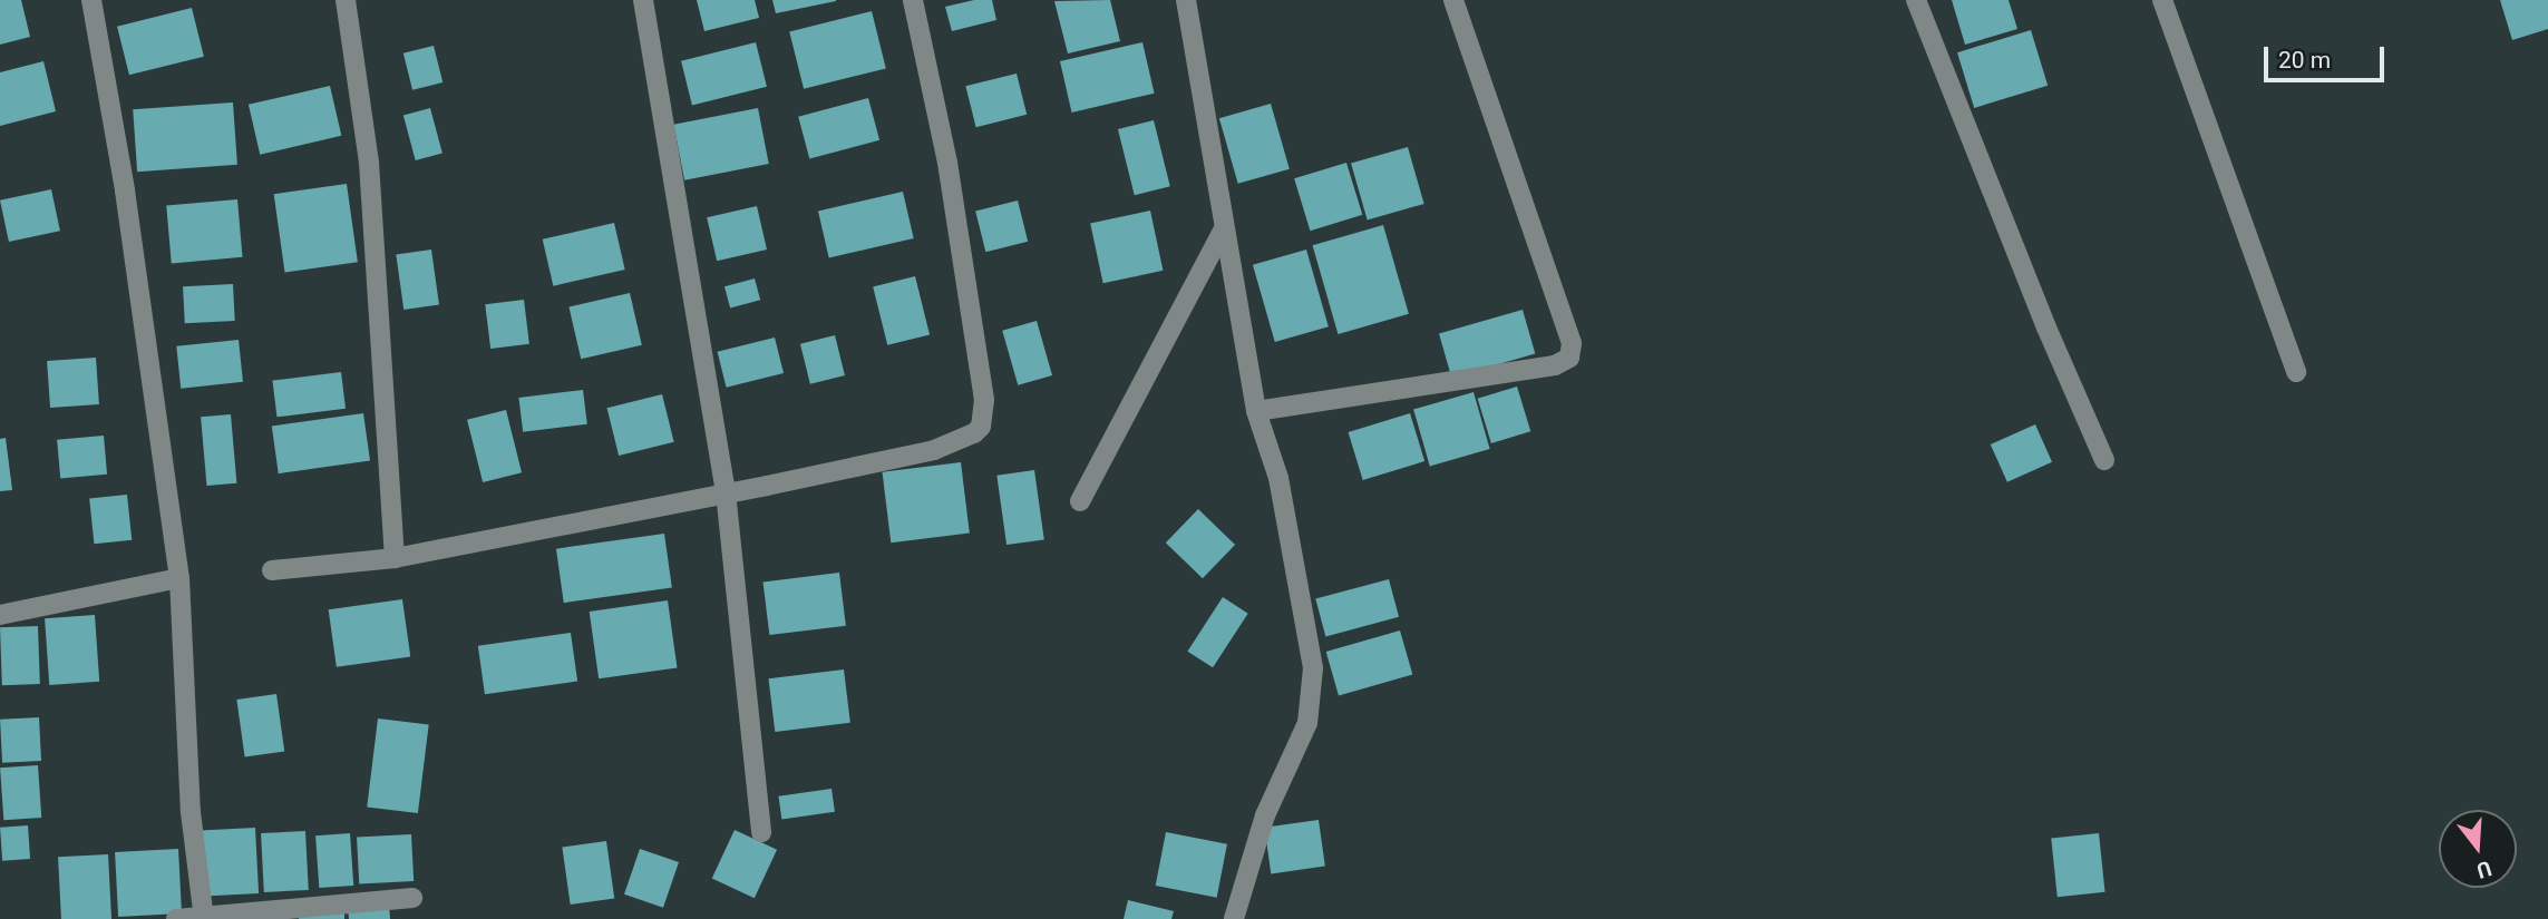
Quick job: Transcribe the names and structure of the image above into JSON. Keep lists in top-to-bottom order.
{
  "scale_bar": "20 m",
  "north": "bottom"
}
